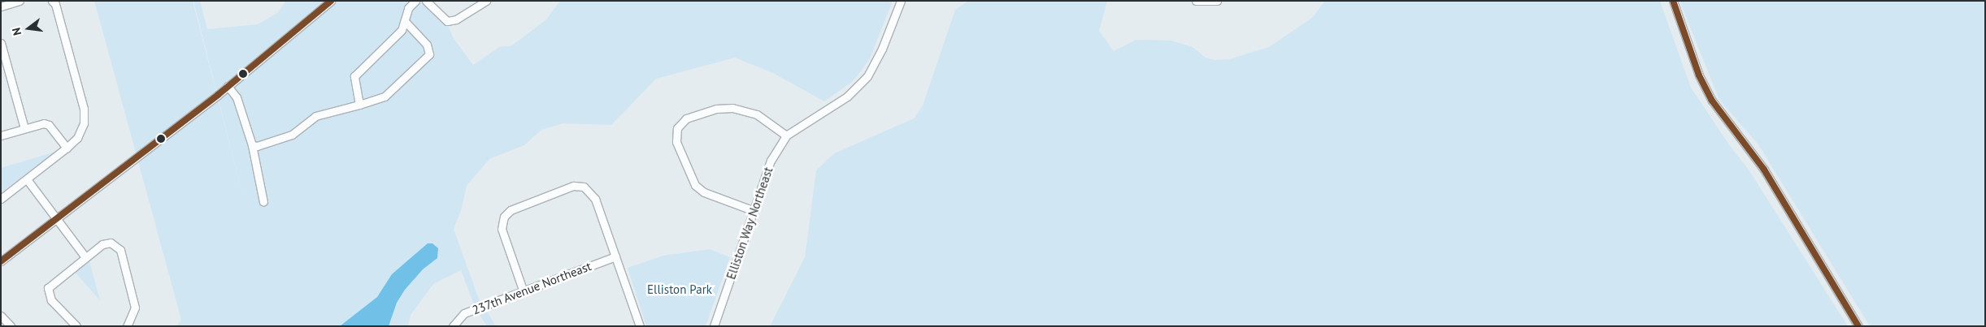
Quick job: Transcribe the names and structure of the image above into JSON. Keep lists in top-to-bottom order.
{
  "streets": {
    "street": ["Elliston Way Northeast", "237th Avenue Northeast"]
  },
  "parks": ["Elliston Park"],
  "north": "left"
}
